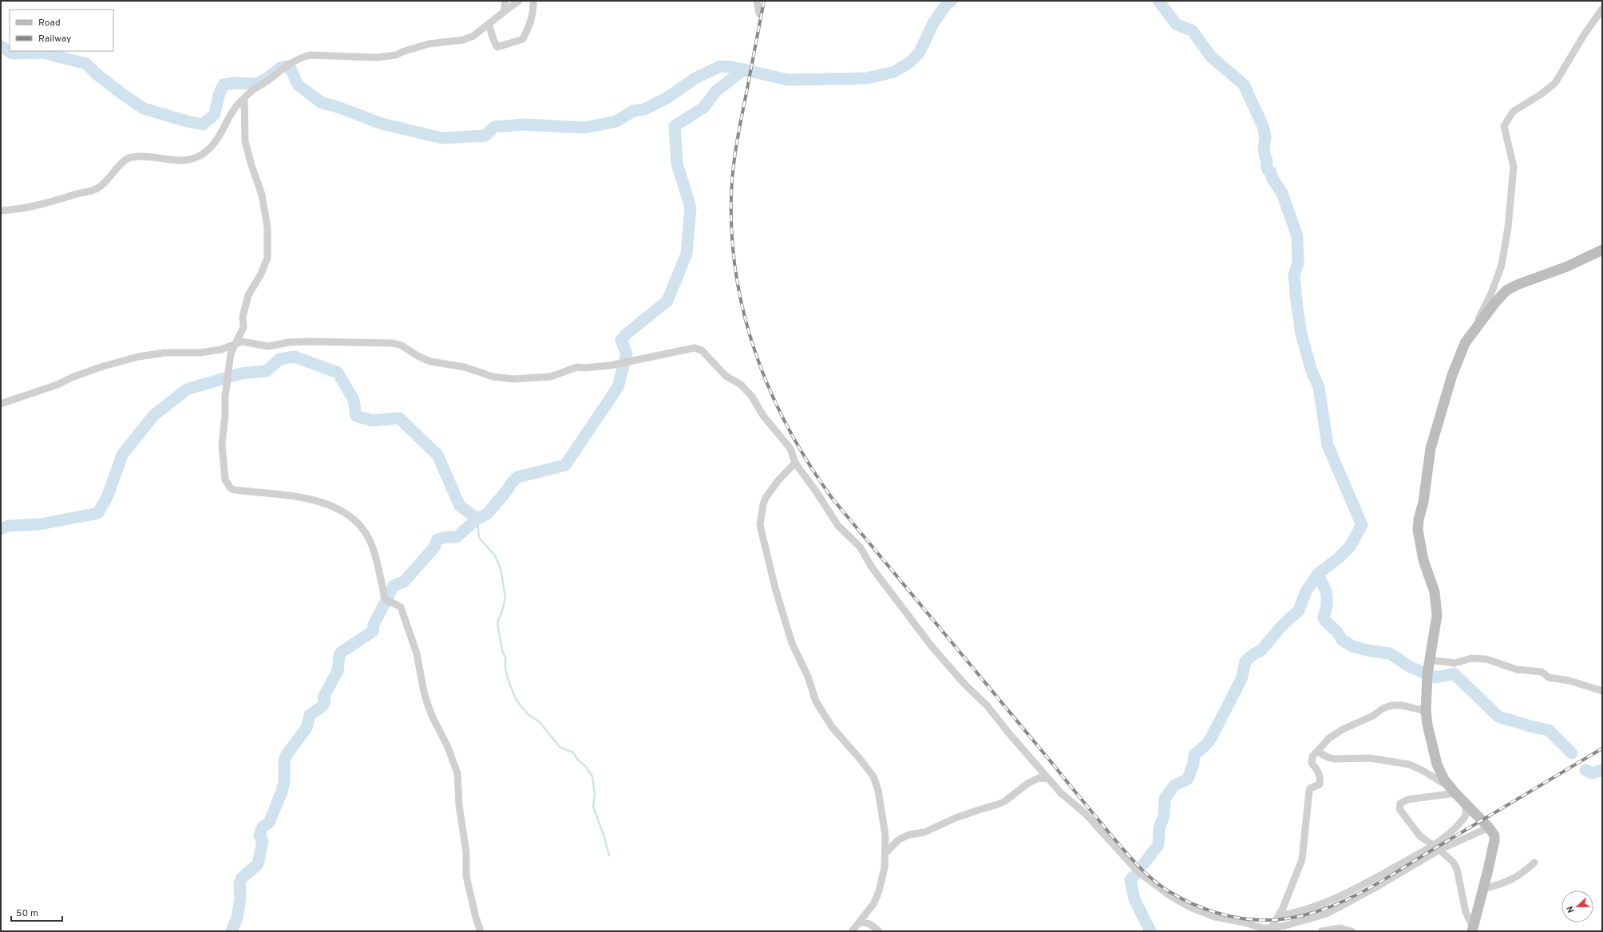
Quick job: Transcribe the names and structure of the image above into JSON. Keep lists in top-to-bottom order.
{
  "legend": ["Road", "Railway"],
  "scale_bar": "50 m",
  "north": "left"
}
